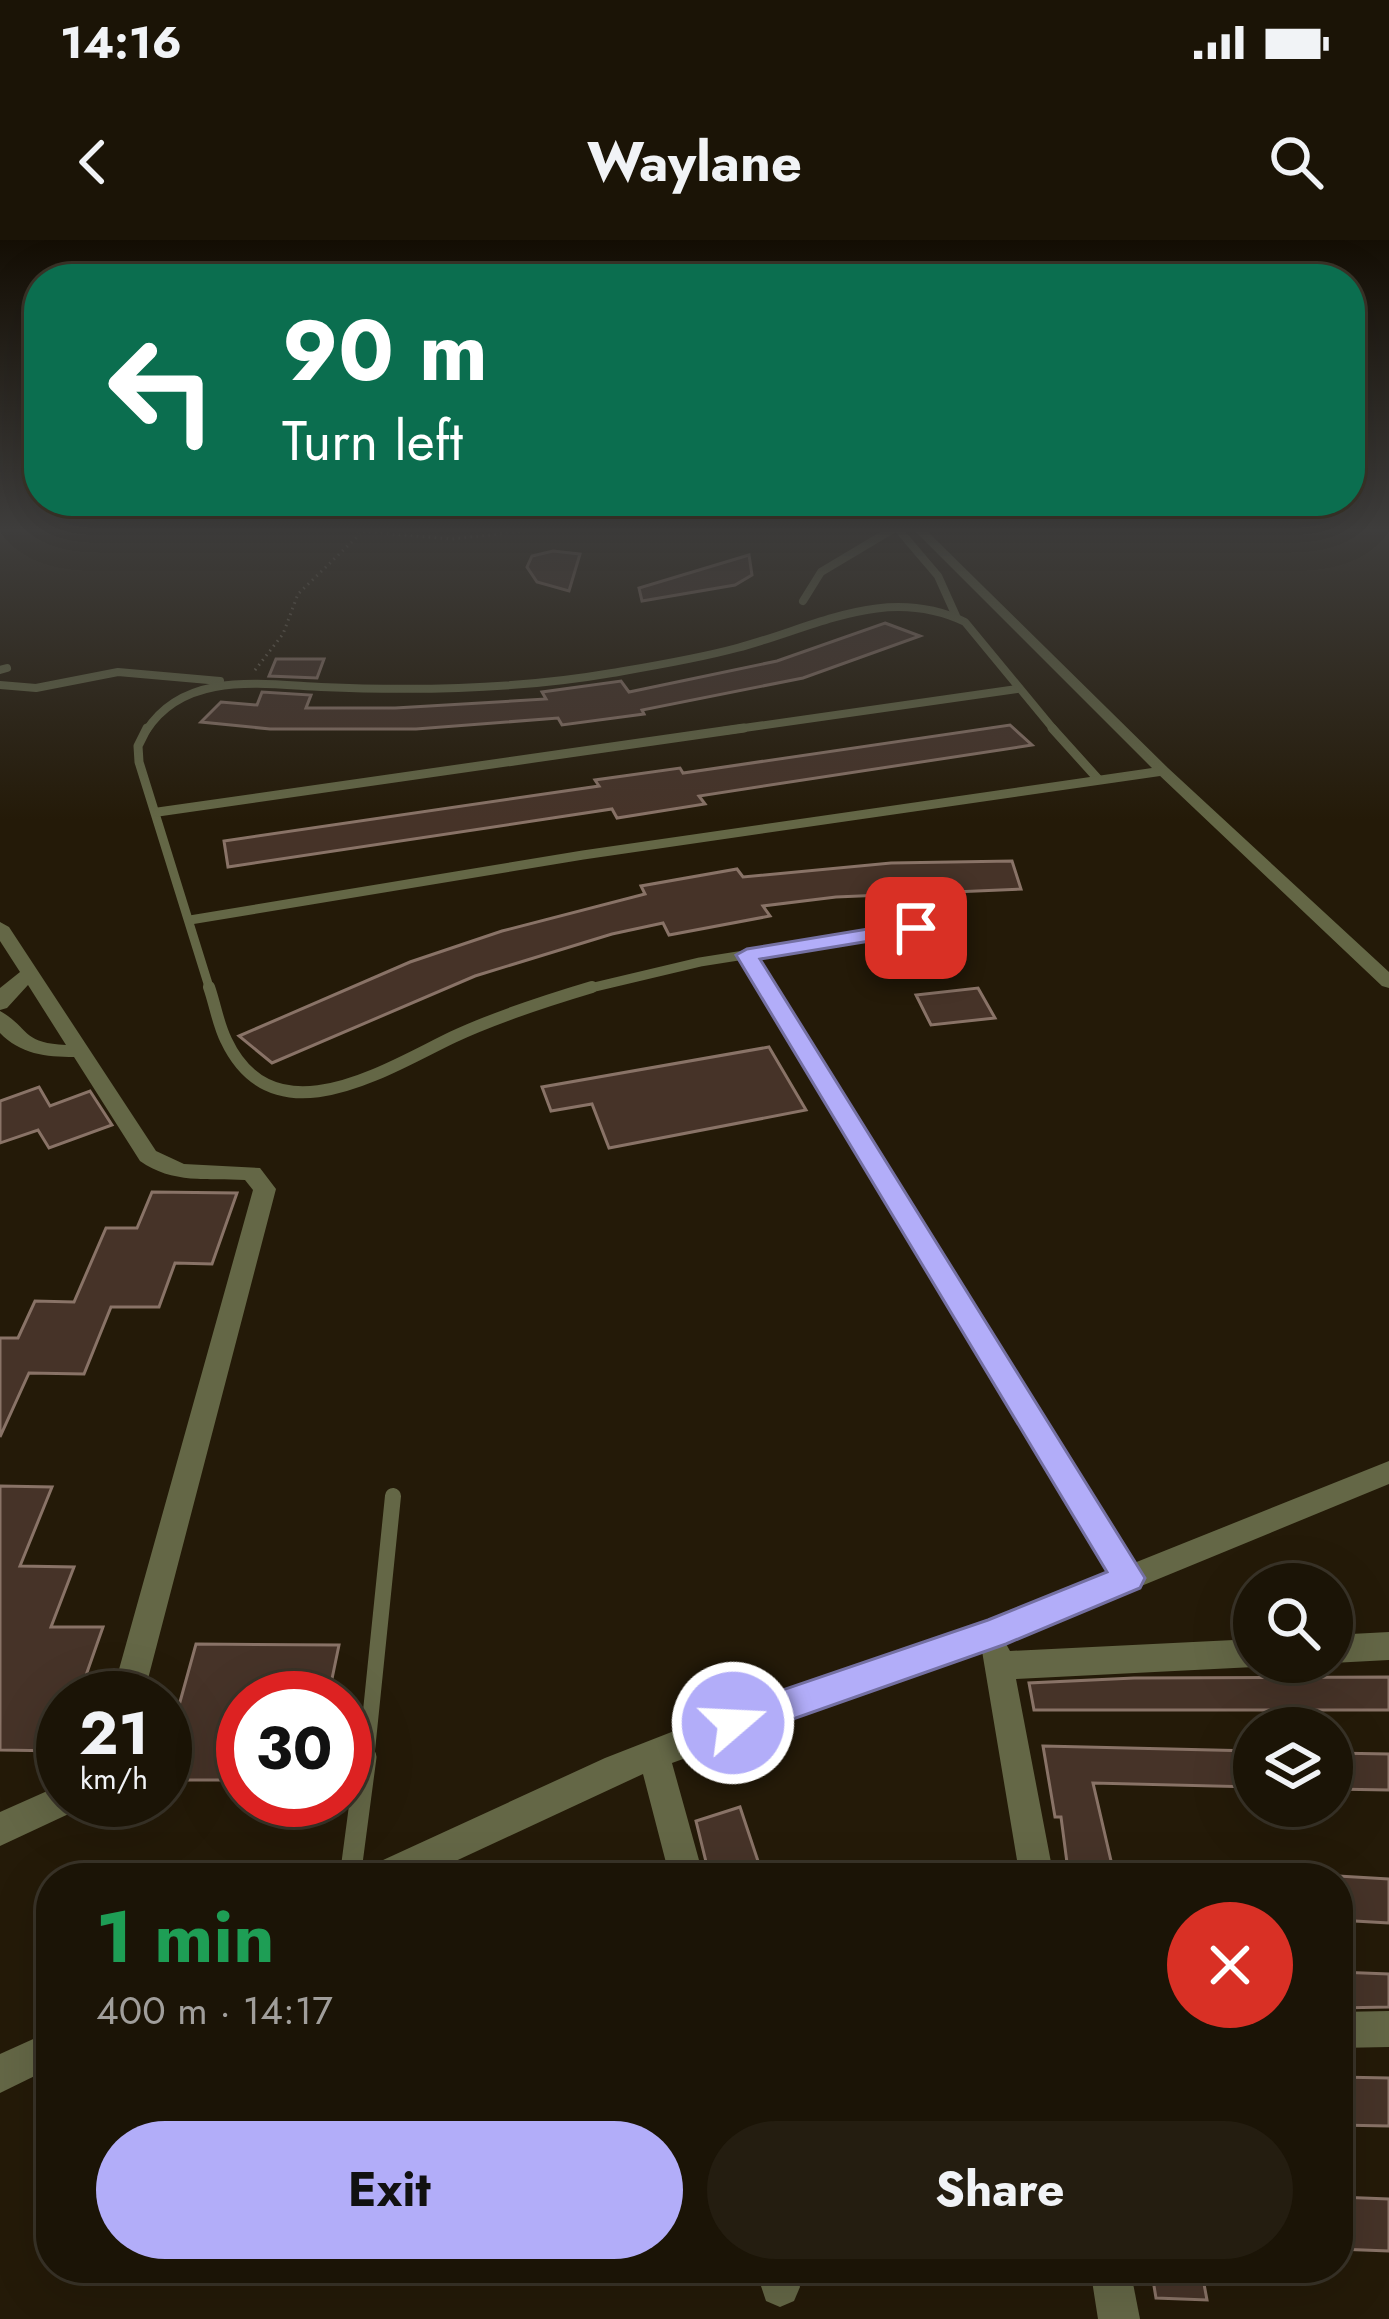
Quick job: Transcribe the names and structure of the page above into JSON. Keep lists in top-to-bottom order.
{
  "page": {
    "status": "14:16",
    "header": "Waylane",
    "turn": ["90 m", "Turn left"],
    "speed": "21 km/h",
    "limit": "30",
    "heading": ["1 min", "400 m · 14:17"],
    "buttons": ["Exit", "Share"]
  }
}
